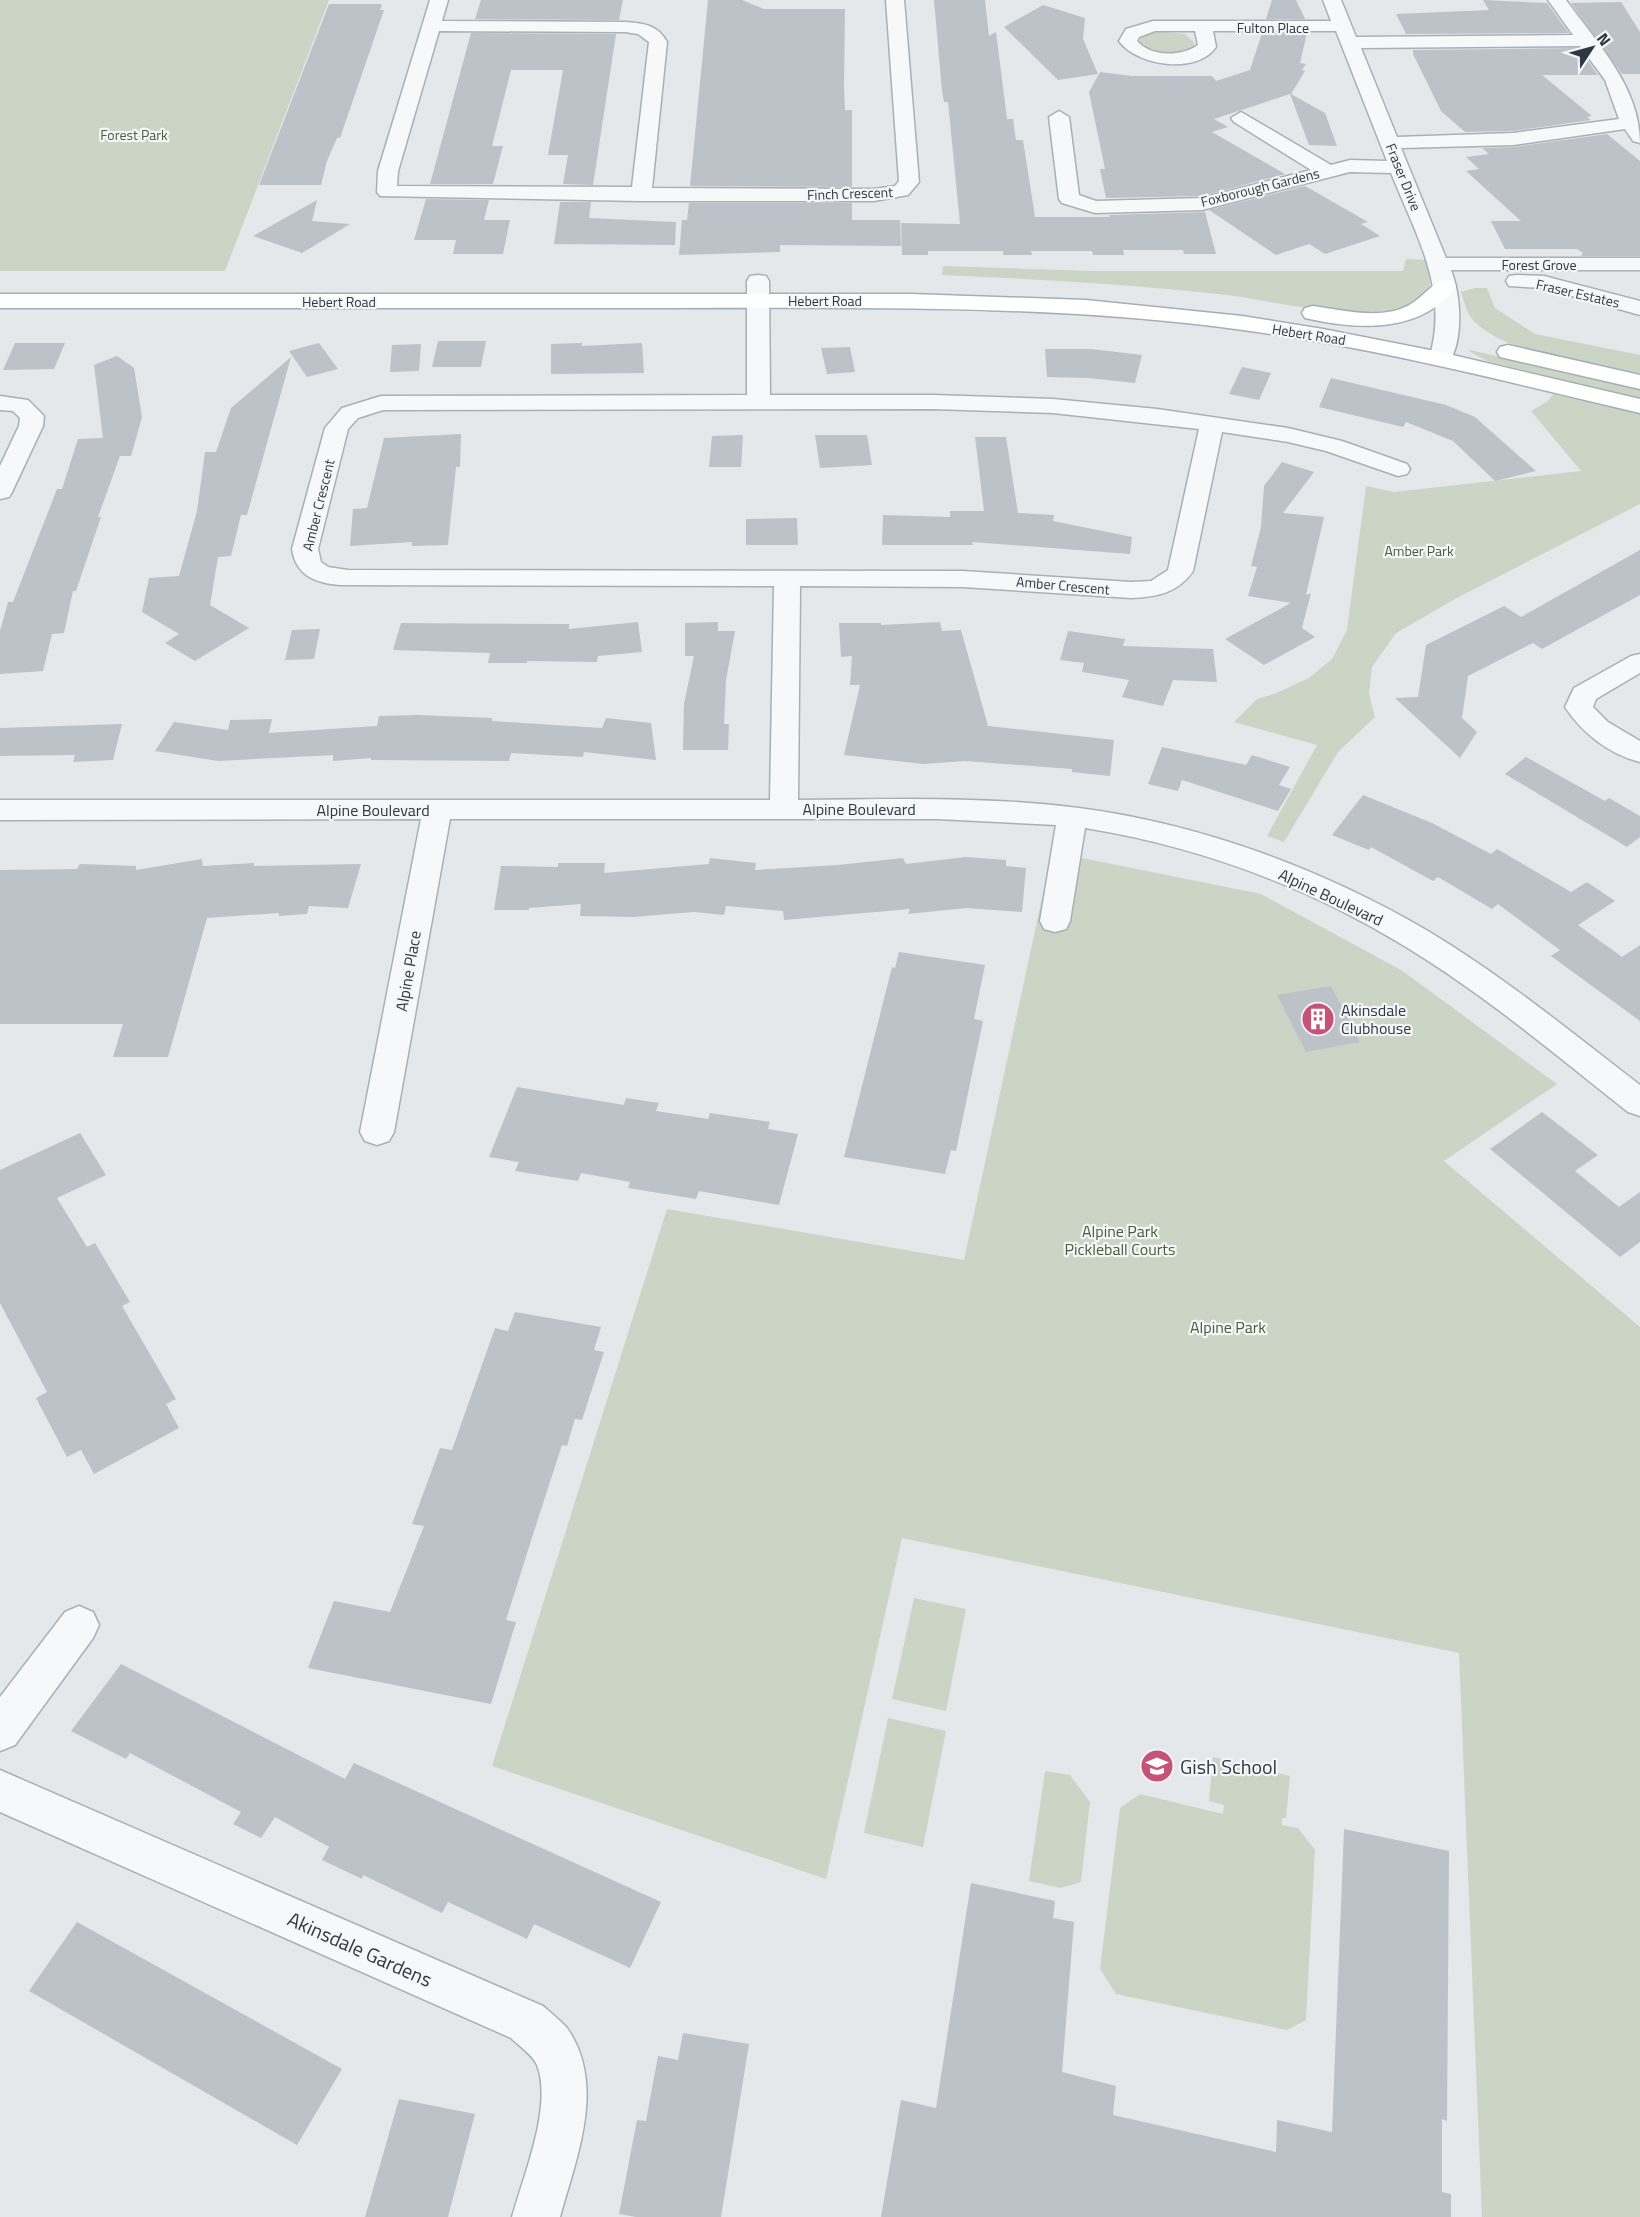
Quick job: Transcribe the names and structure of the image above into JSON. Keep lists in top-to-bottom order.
{
  "streets": {
    "main road": ["Hebert Road"],
    "street": [
      "Fulton Place",
      "Fraser Drive",
      "Foxborough Gardens",
      "Finch Crescent",
      "Forest Grove",
      "Fraser Estates",
      "Amber Crescent",
      "Alpine Boulevard",
      "Alpine Place",
      "Akinsdale Gardens"
    ]
  },
  "crossings": [
    ["Fulton Place", "Fraser Drive"],
    ["Fraser Drive", "Forest Grove"],
    ["Fraser Drive", "Fraser Estates"],
    ["Fraser Drive", "Hebert Road"],
    ["Forest Grove", "Fraser Estates"],
    ["Alpine Boulevard", "Alpine Place"]
  ],
  "parks": [
    "Forest Park",
    "Amber Park",
    "Alpine Park Pickleball Courts",
    "Alpine Park"
  ],
  "places": {
    "building": ["Akinsdale Clubhouse"],
    "school or university": ["Gish School"]
  },
  "north": "top right"
}
